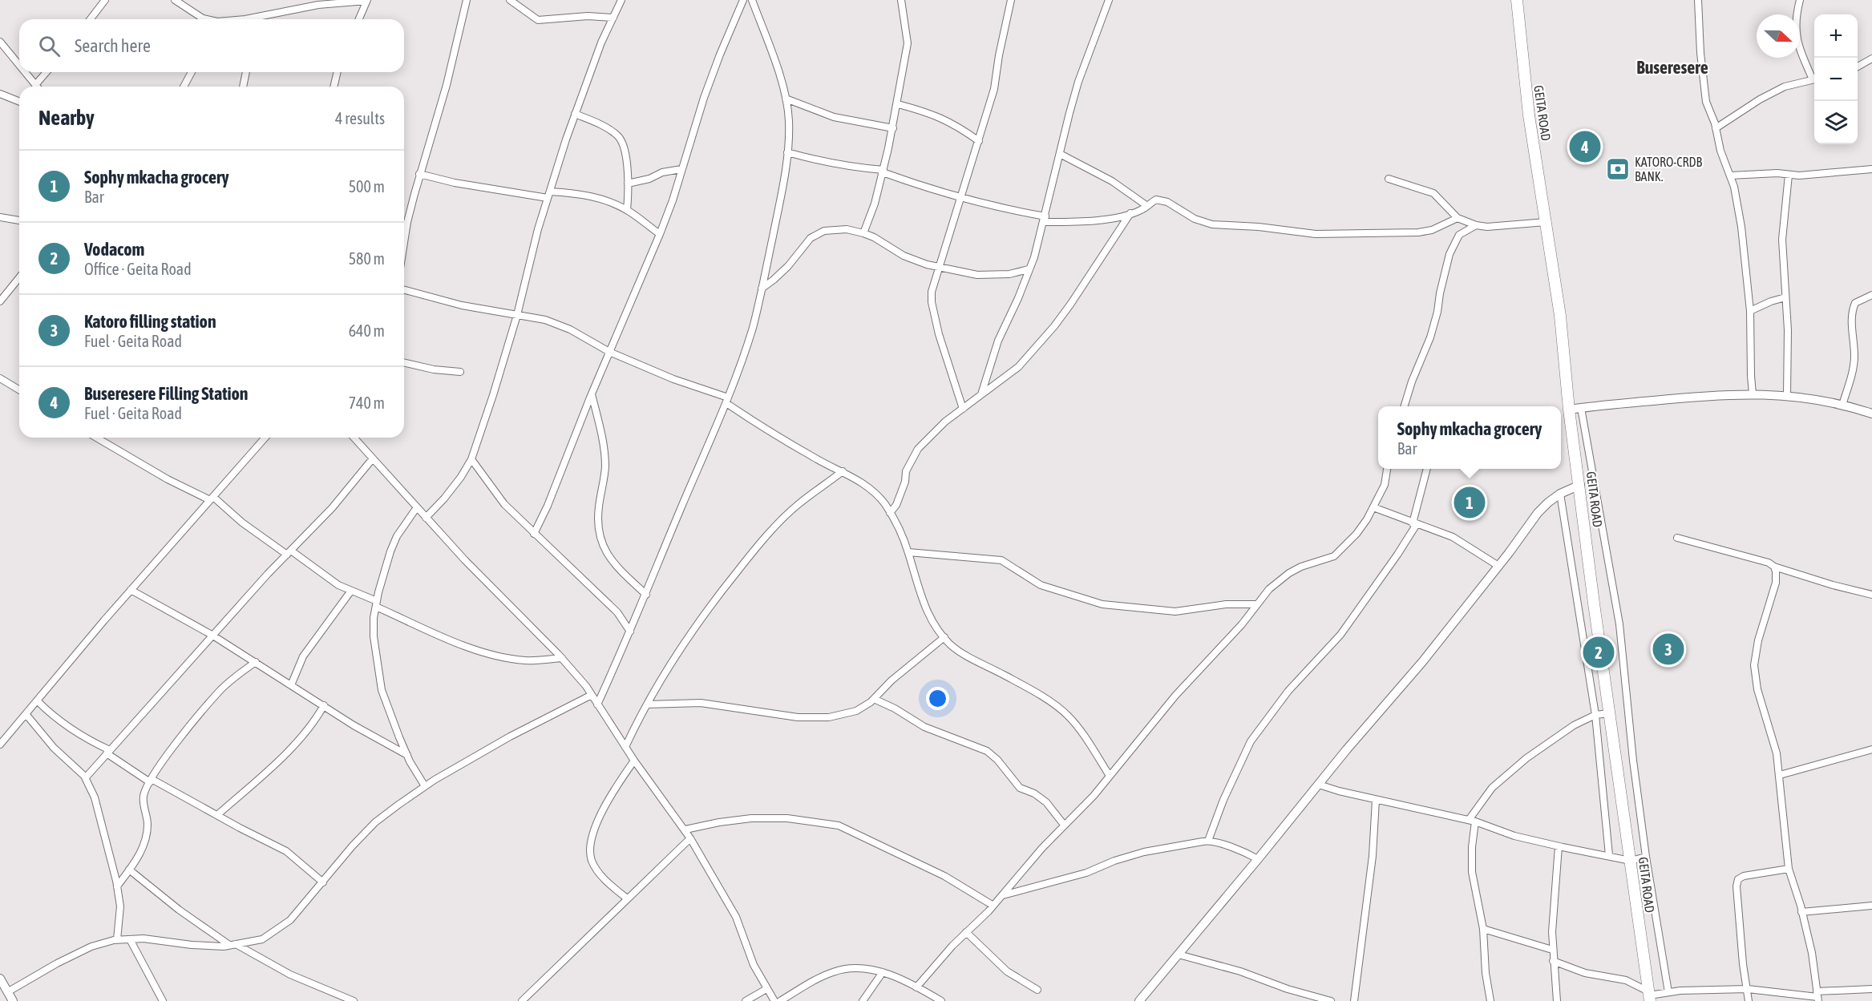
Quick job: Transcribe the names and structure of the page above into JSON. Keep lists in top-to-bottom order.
{
  "streets": {
    "highway": ["GEITA ROAD"]
  },
  "districts": ["Buseresere"],
  "places": {
    "bank": ["KATORO-CRDB BANK."]
  },
  "north": "right",
  "page": {
    "map_buttons": ["+", "−"],
    "search": "Search here",
    "heading": ["Nearby", "4 results"],
    "pins": [
      "4",
      "1",
      "3",
      "2"
    ],
    "list": [
      {
        "mark": "1",
        "name": "Sophy mkacha grocery",
        "note": "Bar",
        "value": "500 m"
      },
      {
        "mark": "2",
        "name": "Vodacom",
        "note": "Office · Geita Road",
        "value": "580 m"
      },
      {
        "mark": "3",
        "name": "Katoro filling station",
        "note": "Fuel · Geita Road",
        "value": "640 m"
      },
      {
        "mark": "4",
        "name": "Buseresere Filling Station",
        "note": "Fuel · Geita Road",
        "value": "740 m"
      }
    ],
    "popup": ["Sophy mkacha grocery", "Bar"]
  }
}
